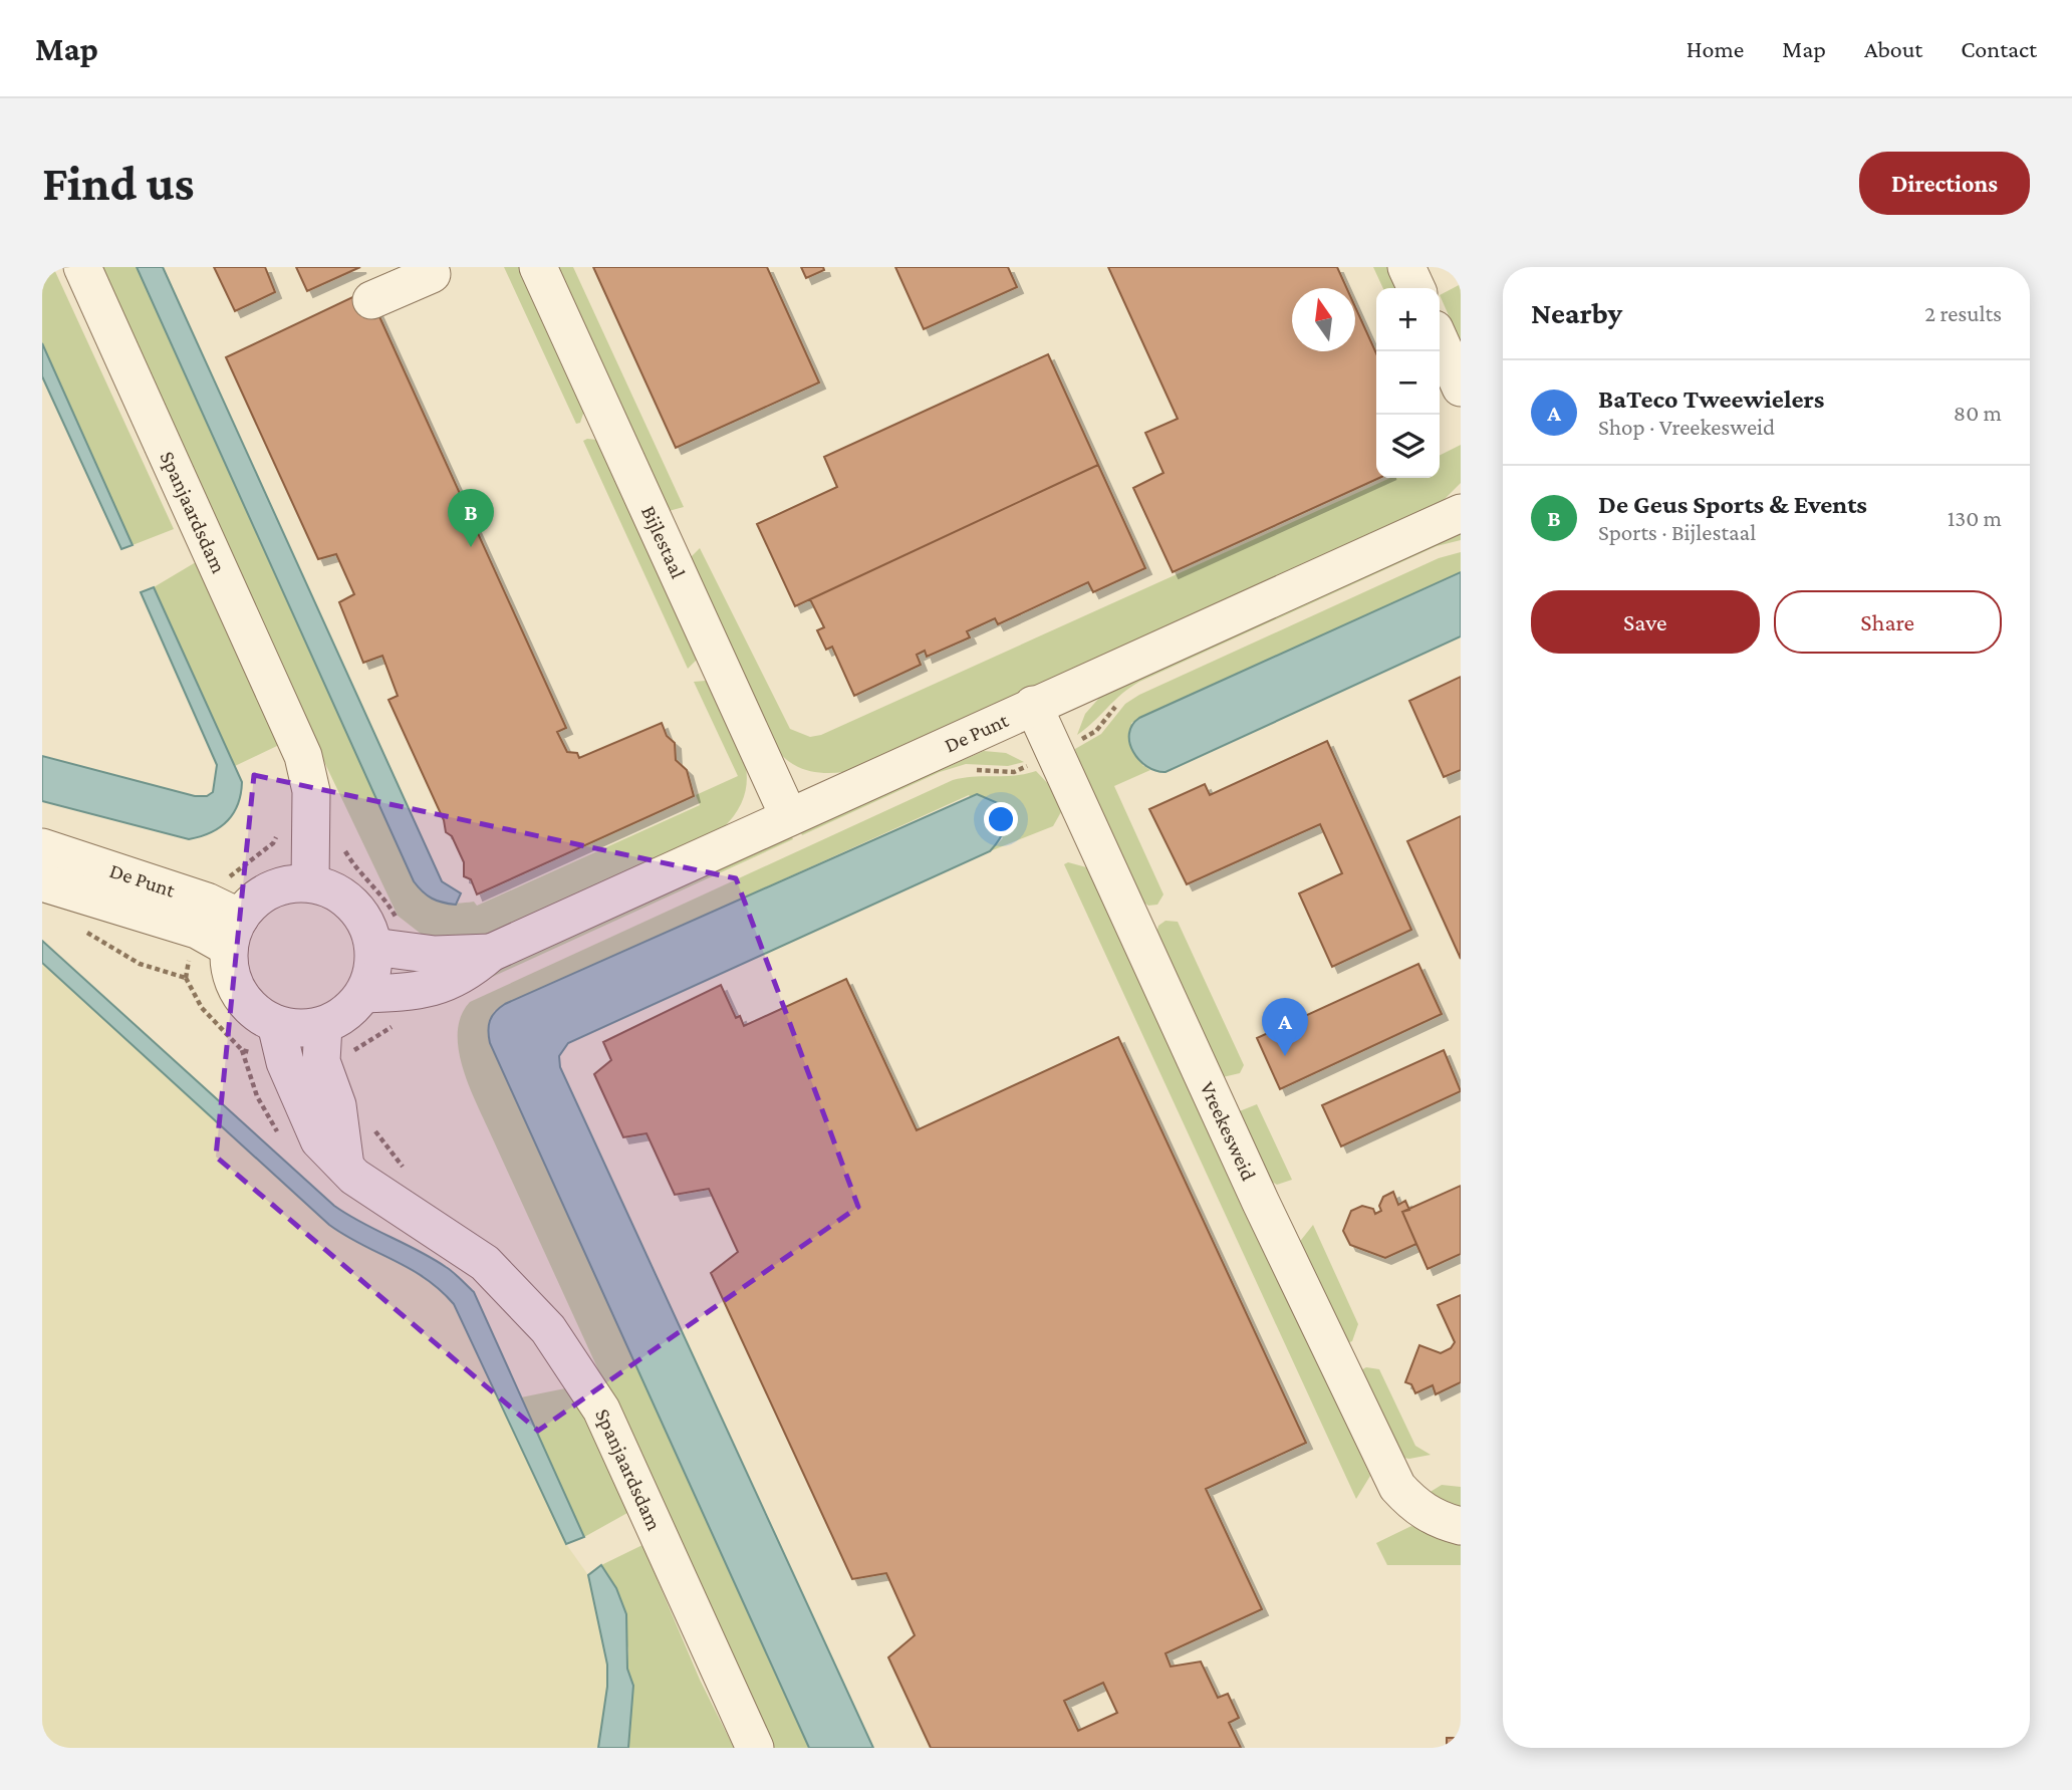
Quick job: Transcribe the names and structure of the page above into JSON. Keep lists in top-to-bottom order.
{
  "streets": {
    "street": [
      "Spanjaardsdam",
      "Bijlestaal",
      "De Punt",
      "Vreekesweid"
    ]
  },
  "crossings": [
    ["Spanjaardsdam", "De Punt"],
    ["Bijlestaal", "De Punt"],
    ["De Punt", "Vreekesweid"]
  ],
  "north": "top",
  "page": {
    "header": "Map",
    "nav": [
      "Home",
      "Map",
      "About",
      "Contact"
    ],
    "buttons": [
      "Directions",
      ["Save", "Share"]
    ],
    "title": "Find us",
    "heading": ["Nearby", "2 results"],
    "map_buttons": ["+", "−"],
    "list": [
      {
        "mark": "A",
        "name": "BaTeco Tweewielers",
        "note": "Shop · Vreekesweid",
        "value": "80 m"
      },
      {
        "mark": "B",
        "name": "De Geus Sports & Events",
        "note": "Sports · Bijlestaal",
        "value": "130 m"
      }
    ],
    "pins": ["B", "A"]
  }
}
